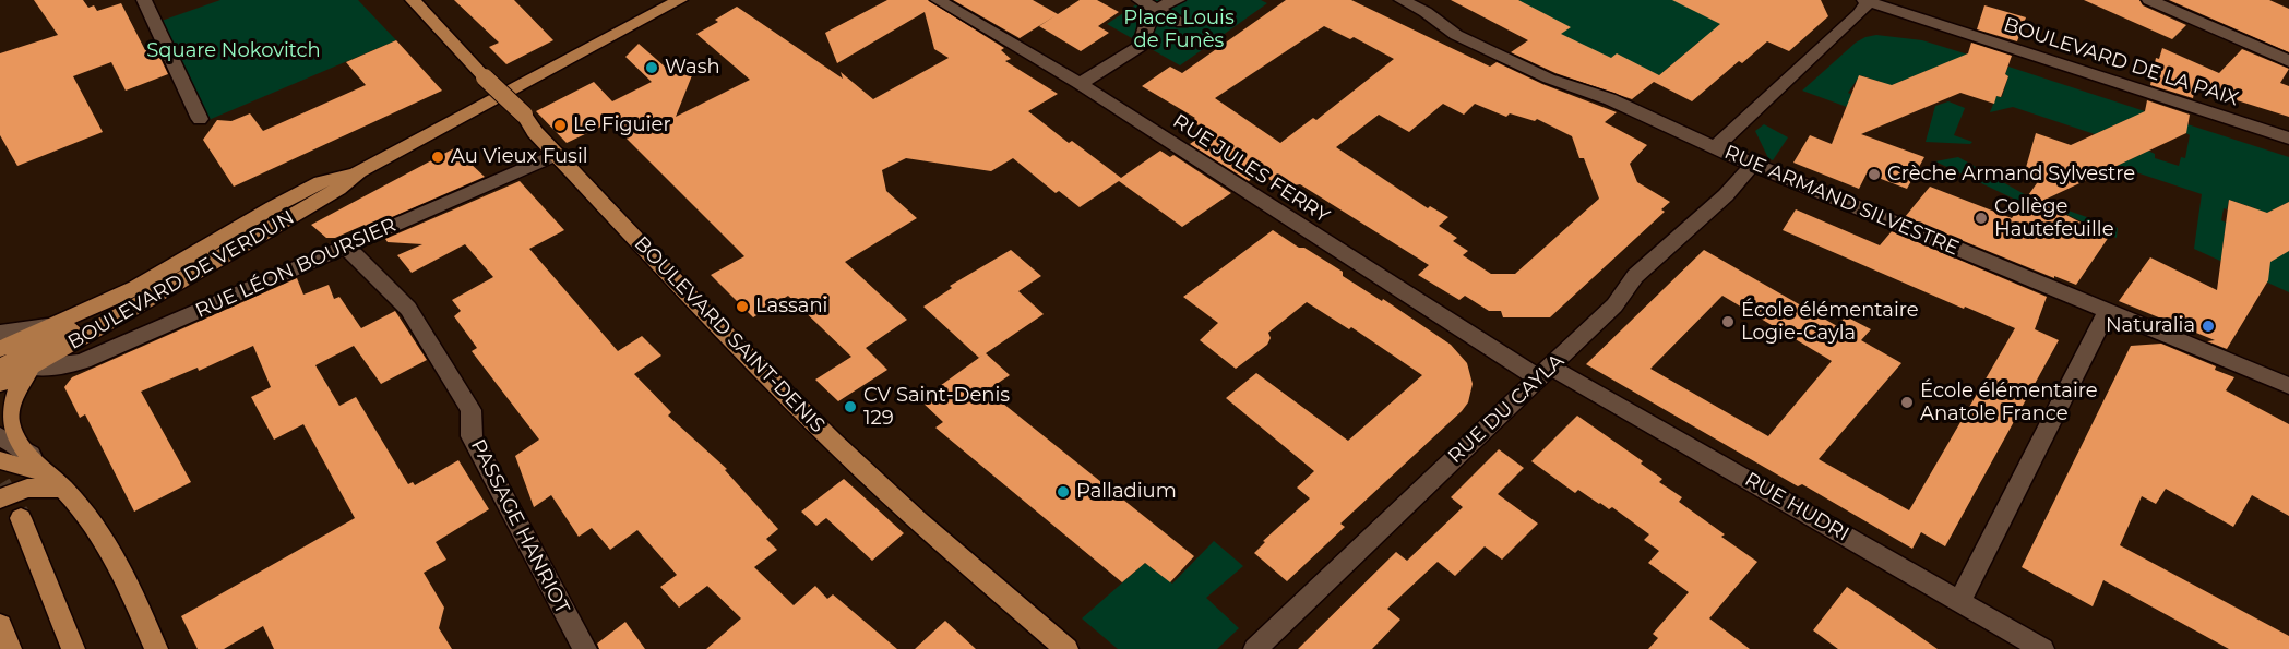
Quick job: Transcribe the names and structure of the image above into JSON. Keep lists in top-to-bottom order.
{
  "streets": {
    "main road": ["BOULEVARD DE VERDUN", "BOULEVARD SAINT-DENIS"],
    "street": [
      "BOULEVARD DE LA PAIX",
      "RUE JULES FERRY",
      "RUE ARMAND SILVESTRE",
      "RUE LÉON BOURSIER",
      "RUE DU CAYLA",
      "RUE HUDRI",
      "PASSAGE HANRIOT"
    ]
  },
  "crossings": [
    ["RUE JULES FERRY", "RUE DU CAYLA"],
    ["RUE JULES FERRY", "RUE HUDRI"],
    ["RUE ARMAND SILVESTRE", "RUE DU CAYLA"],
    ["RUE LÉON BOURSIER", "BOULEVARD DE VERDUN"],
    ["RUE LÉON BOURSIER", "BOULEVARD SAINT-DENIS"],
    ["RUE LÉON BOURSIER", "PASSAGE HANRIOT"],
    ["RUE DU CAYLA", "RUE HUDRI"]
  ],
  "parks": ["Place Louis de Funès", "Square Nokovitch"],
  "places": [
    "Wash",
    "Le Figuier",
    "Au Vieux Fusil",
    "Crèche Armand Sylvestre",
    "Collège Hautefeuille",
    "Lassani",
    "École élémentaire Logie-Cayla",
    "Naturalia",
    "École élémentaire Anatole France",
    "CV Saint-Denis 129",
    "Palladium"
  ]
}
